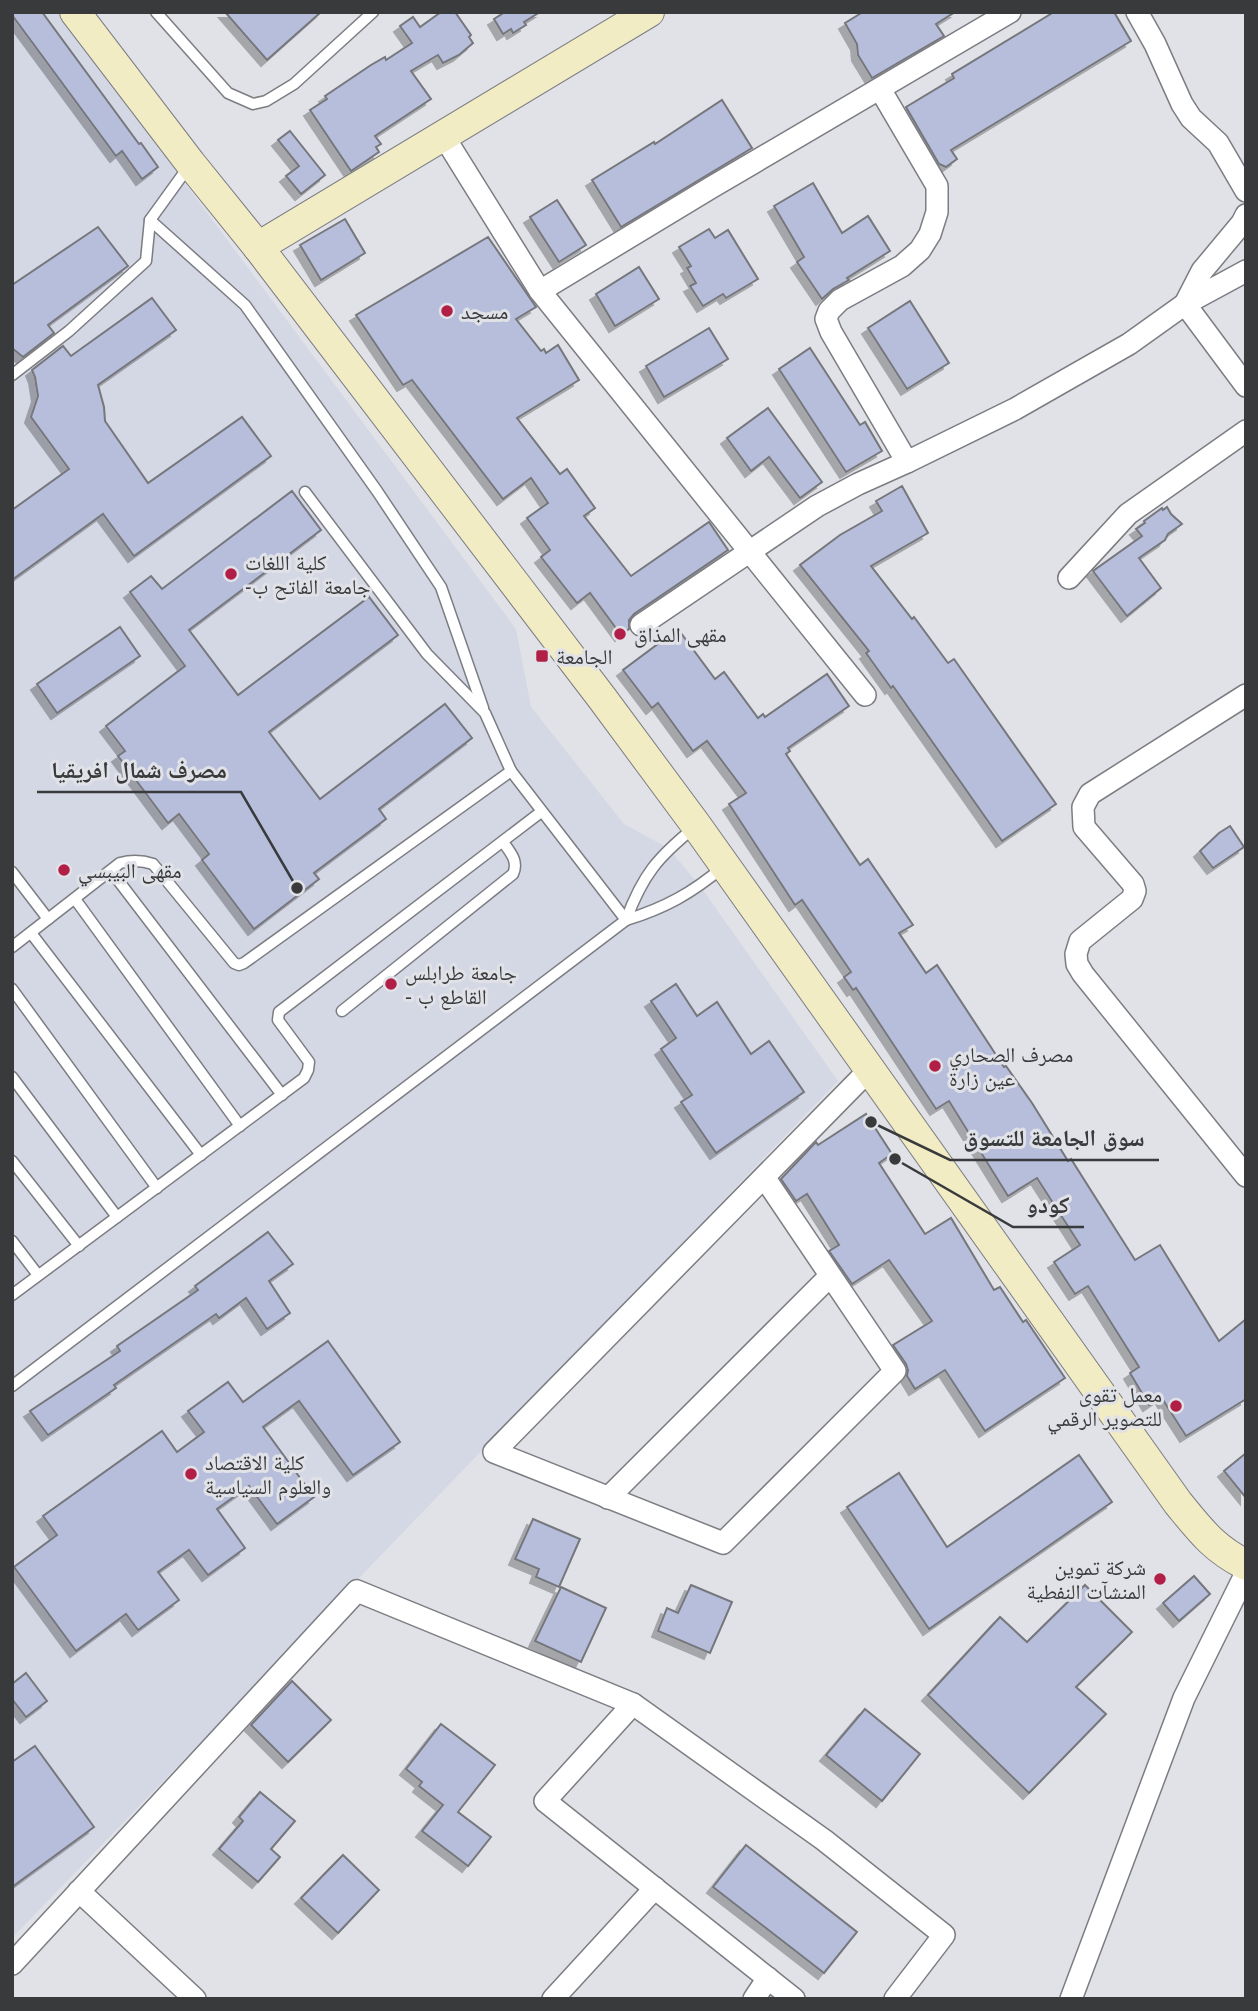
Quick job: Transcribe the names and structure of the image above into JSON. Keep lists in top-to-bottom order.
{
  "places": {
    "other": [
      "مسجد",
      "كلية اللغات -جامعة الفاتح ب",
      "مقهى المذاق",
      "مقهى البيبسي",
      "مصرف شمال افريقيا",
      "جامعة طرابلس - القاطع ب",
      "مصرف الصحاري عين زارة",
      "سوق الجامعة للتسوق",
      "كودو",
      "معمل تقوى للتصوير الرقمي",
      "كلية الاقتصاد والعلوم السياسية",
      "شركة تموين المنشآت النفطية"
    ],
    "transit": ["الجامعة"]
  }
}
